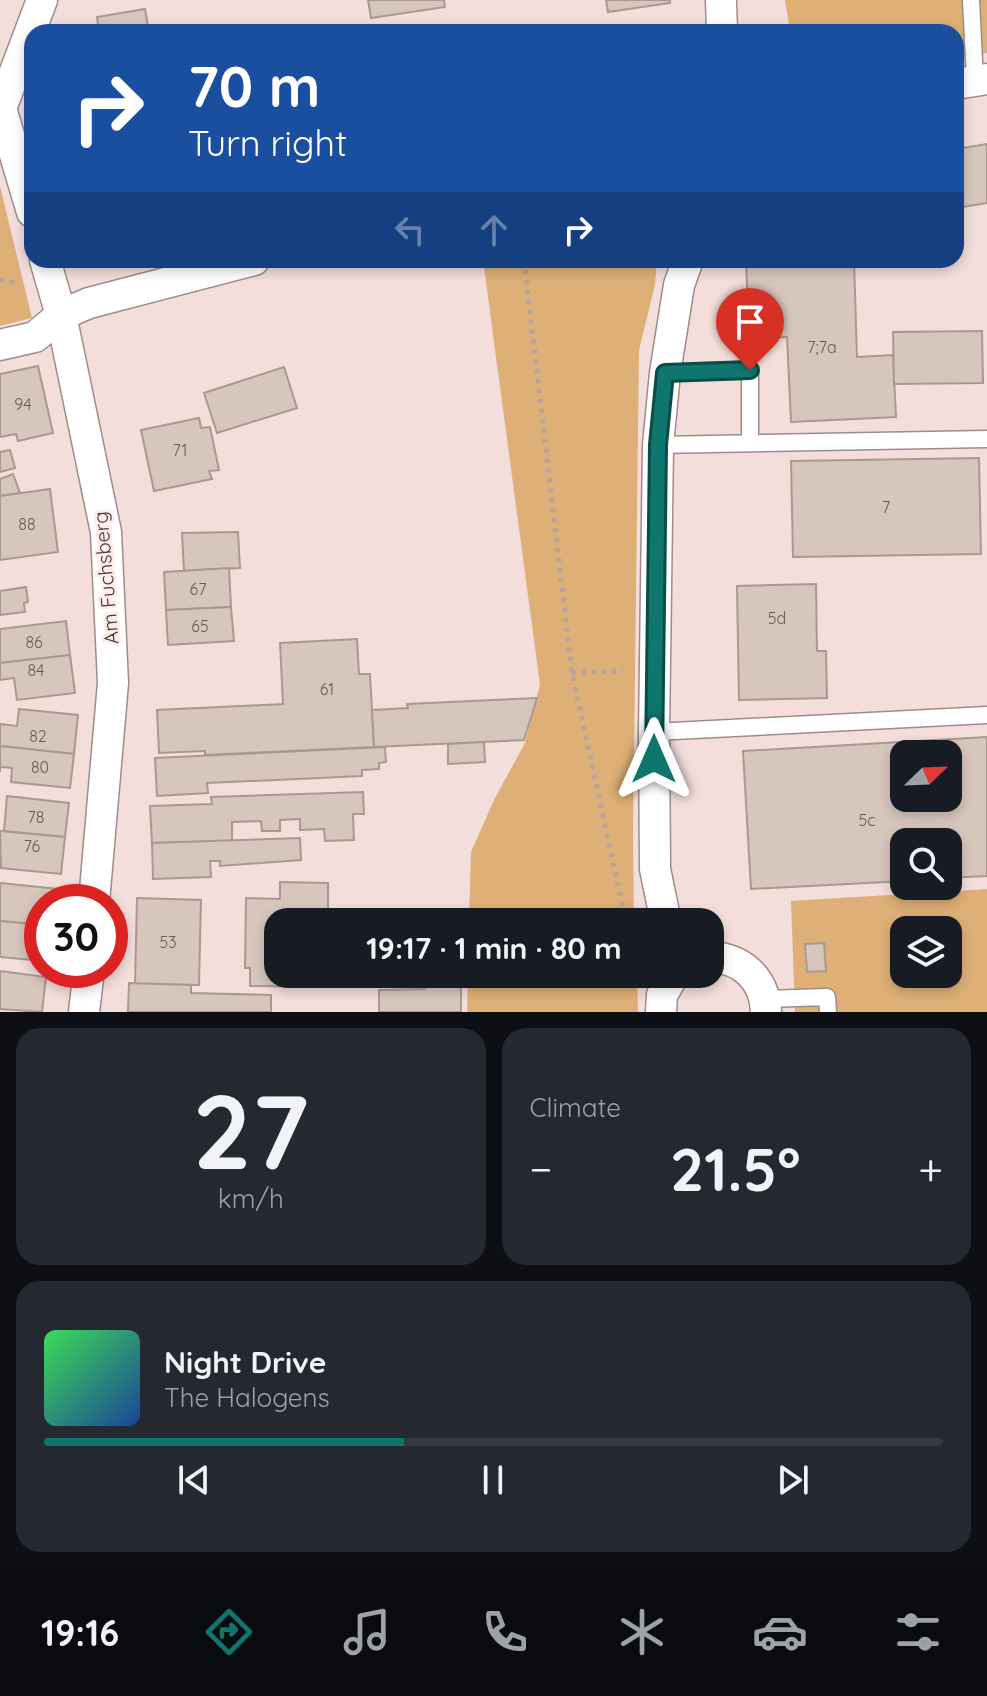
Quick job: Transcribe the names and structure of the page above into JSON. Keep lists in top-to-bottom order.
{
  "streets": {
    "street": ["Am Fuchsberg"]
  },
  "house_numbers": [
    "7;7a",
    "94",
    "71",
    "7",
    "88",
    "67",
    "5d",
    "65",
    "86",
    "84",
    "61",
    "82",
    "80",
    "78",
    "5c",
    "76",
    "53"
  ],
  "north": "top right",
  "page": {
    "turn": ["70 m", "Turn right"],
    "limit": "30",
    "trip": "19:17 · 1 min · 80 m",
    "tile": [
      ["27", "km/h"],
      "Climate"
    ],
    "heat": ["−", "21.5°", "+"],
    "song": ["Night Drive", "The Halogens"],
    "tabs": "19:16"
  }
}
